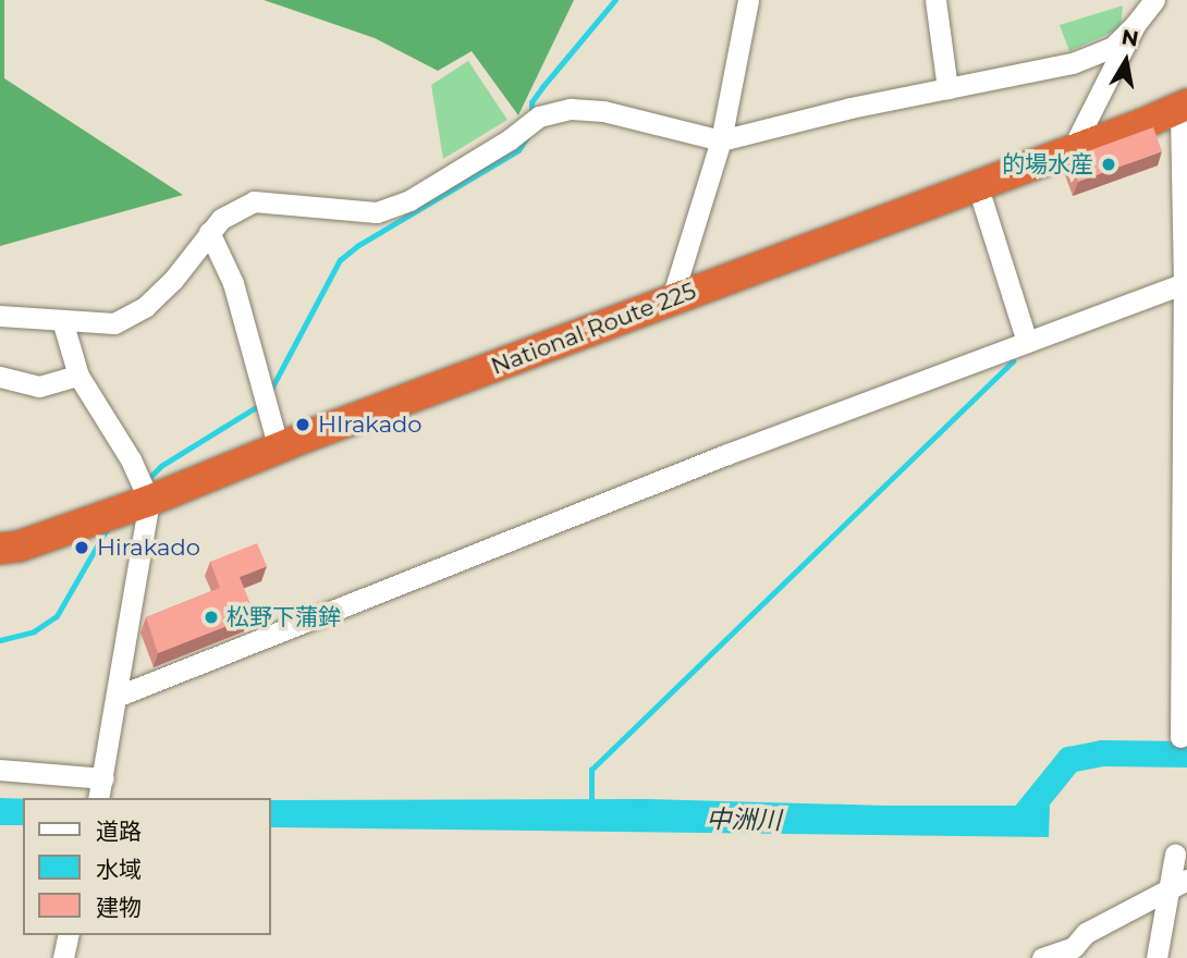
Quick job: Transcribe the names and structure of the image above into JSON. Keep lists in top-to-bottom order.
{
  "streets": {
    "highway": ["National Route 225"]
  },
  "water": ["中洲川"],
  "places": [
    "的場水産",
    "HIrakado",
    "Hirakado",
    "松野下蒲鉾"
  ],
  "legend": ["道路", "水域", "建物"],
  "north": "top"
}
